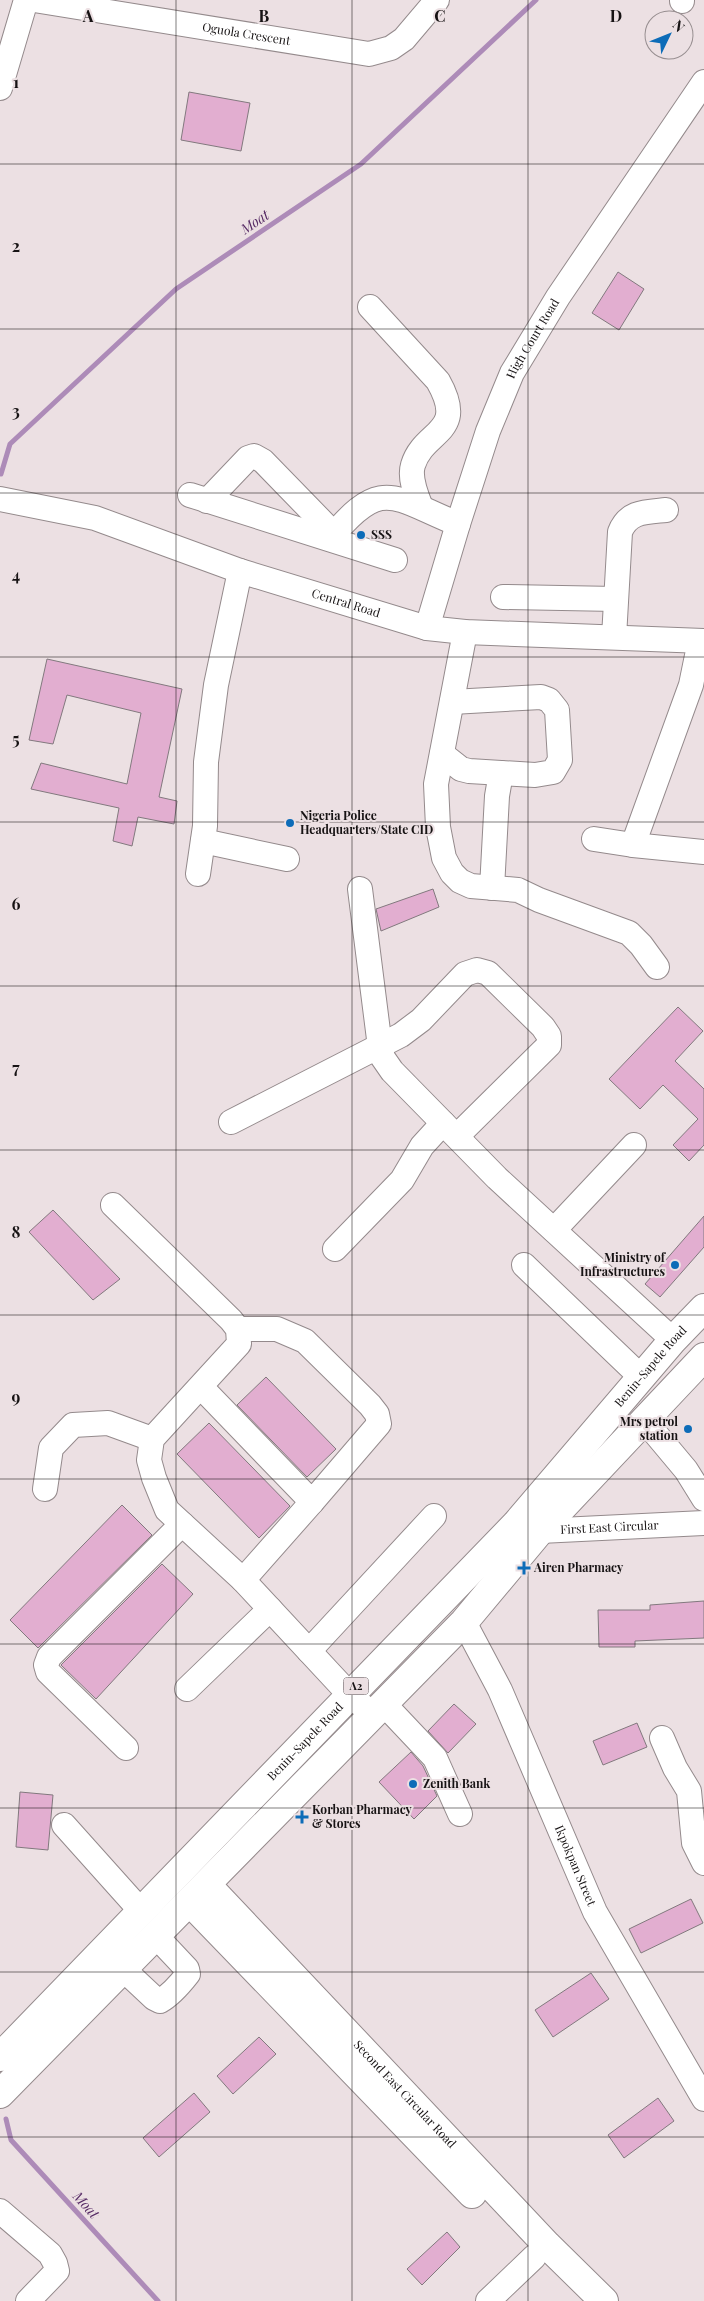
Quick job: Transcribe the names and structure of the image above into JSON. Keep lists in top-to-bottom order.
{
  "streets": {
    "main road": ["Benin-Sapele Road", "A2", "Second East Circular Road"],
    "street": [
      "Oguola Crescent",
      "High Court Road",
      "Central Road",
      "First East Circular",
      "Ikpokpan Street"
    ]
  },
  "crossings": [
    ["High Court Road", "Central Road"],
    ["Benin-Sapele Road", "First East Circular"],
    ["Benin-Sapele Road", "Ikpokpan Street"],
    ["Benin-Sapele Road", "Second East Circular Road"]
  ],
  "water": ["Moat"],
  "places": {
    "other": [
      "SSS",
      "Nigeria Police Headquarters/State CID",
      "Ministry of Infrastructures",
      "Mrs petrol station",
      "Zenith Bank"
    ],
    "health": ["Airen Pharmacy", "Korban Pharmacy & Stores"]
  },
  "north": "top right",
  "grid": {
    "columns": [
      "A",
      "B",
      "C",
      "D"
    ],
    "rows": [
      "1",
      "2",
      "3",
      "4",
      "5",
      "6",
      "7",
      "8",
      "9"
    ]
  }
}
